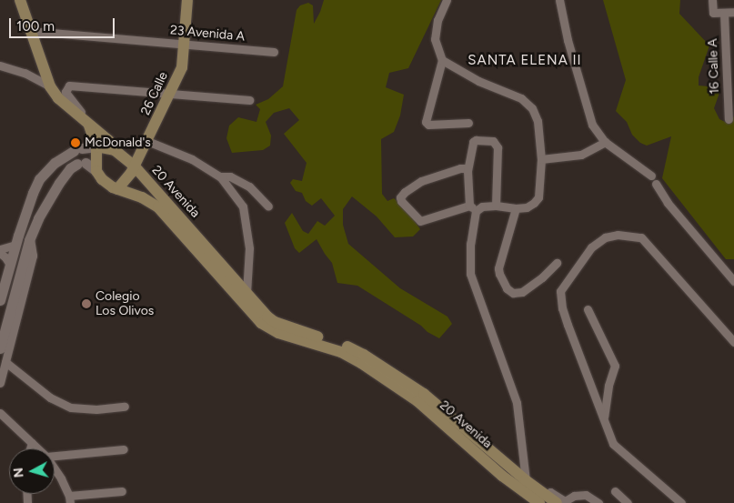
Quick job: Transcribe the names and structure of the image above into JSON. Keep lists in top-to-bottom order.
{
  "streets": {
    "main road": ["26 Calle", "20 Avenida"],
    "street": ["23 Avenida A", "16 Calle A"]
  },
  "crossings": [
    ["23 Avenida A", "26 Calle"],
    ["26 Calle", "20 Avenida"]
  ],
  "districts": ["SANTA ELENA II"],
  "places": ["McDonald's", "Colegio Los Olivos"],
  "scale_bar": "100 m",
  "north": "left"
}
